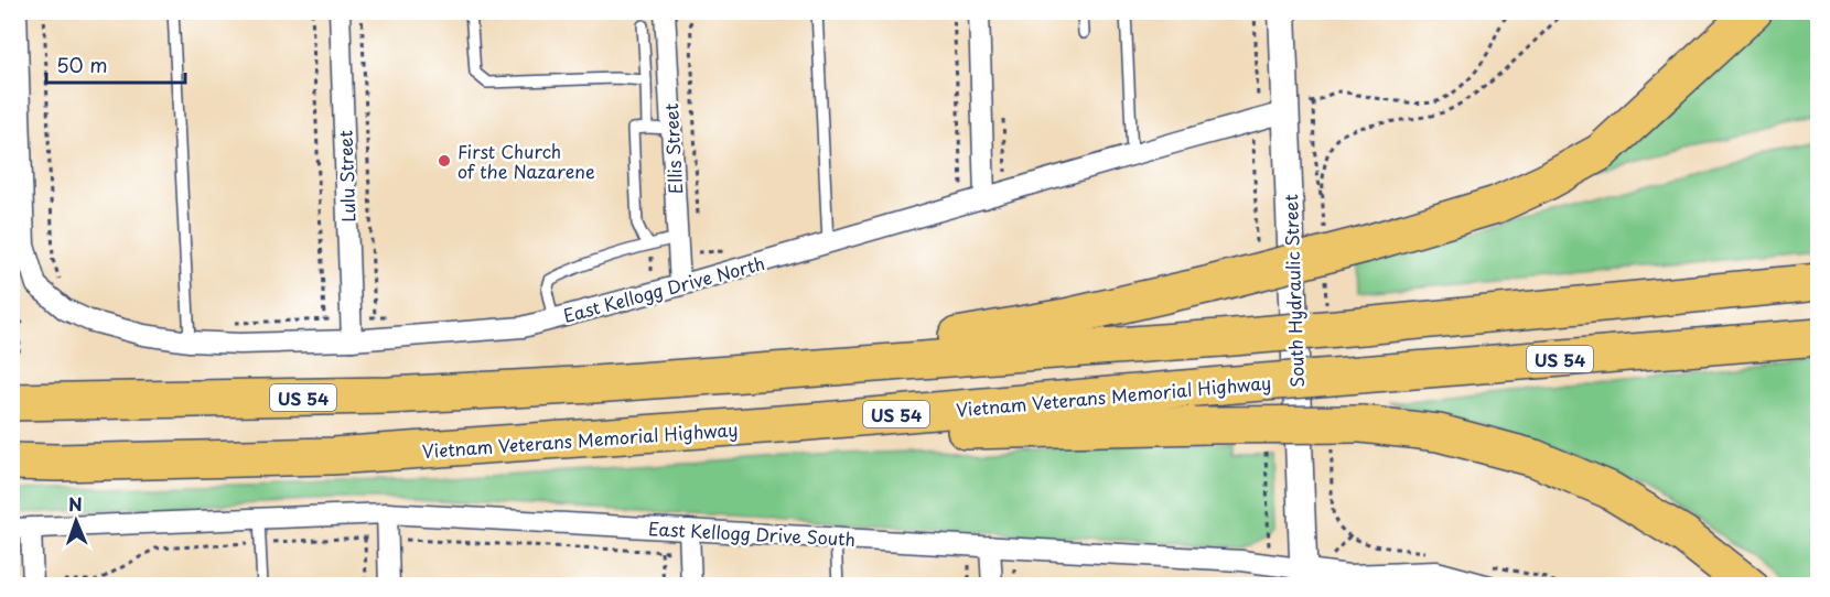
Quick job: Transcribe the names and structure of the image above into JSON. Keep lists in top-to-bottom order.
{
  "streets": {
    "highway": ["US 54", "Vietnam Veterans Memorial Highway"],
    "street": [
      "Ellis Street",
      "Lulu Street",
      "East Kellogg Drive North",
      "South Hydraulic Street",
      "East Kellogg Drive South"
    ]
  },
  "crossings": [
    ["Ellis Street", "East Kellogg Drive North"],
    ["Lulu Street", "East Kellogg Drive North"],
    ["East Kellogg Drive North", "South Hydraulic Street"],
    ["South Hydraulic Street", "East Kellogg Drive South"]
  ],
  "places": ["First Church of the Nazarene"],
  "scale_bar": "50 m",
  "north": "top"
}
